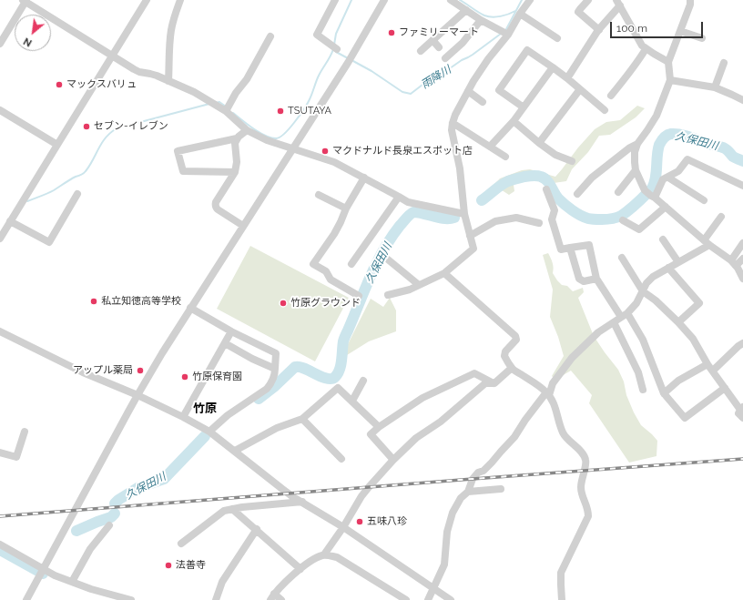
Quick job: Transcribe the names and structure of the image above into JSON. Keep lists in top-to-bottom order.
{
  "districts": ["竹原"],
  "water": ["雨降川", "久保田川"],
  "places": [
    "ファミリーマート",
    "マックスバリュ",
    "TSUTAYA",
    "セブン-イレブン",
    "マクドナルド長泉エスポット店",
    "私立知徳高等学校",
    "竹原グラウンド",
    "アップル薬局",
    "竹原保育園",
    "五味八珍",
    "法善寺"
  ],
  "scale_bar": "100 m",
  "north": "bottom left"
}
